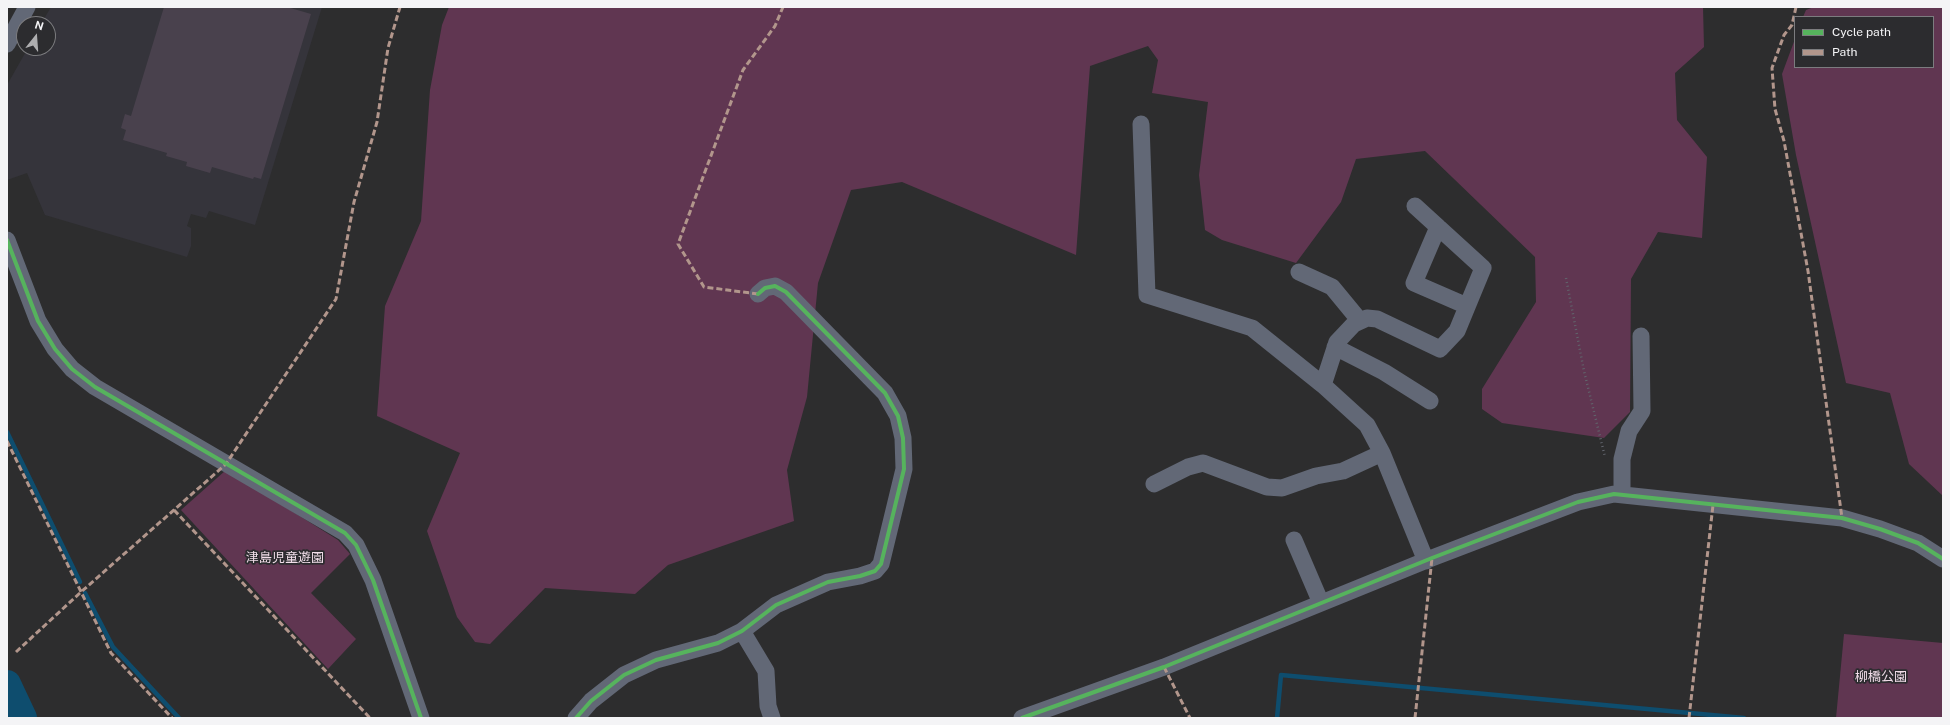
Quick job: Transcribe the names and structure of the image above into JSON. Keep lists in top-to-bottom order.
{
  "parks": ["津島児童遊園", "柳橋公園"],
  "legend": ["Cycle path", "Path"],
  "north": "top"
}
